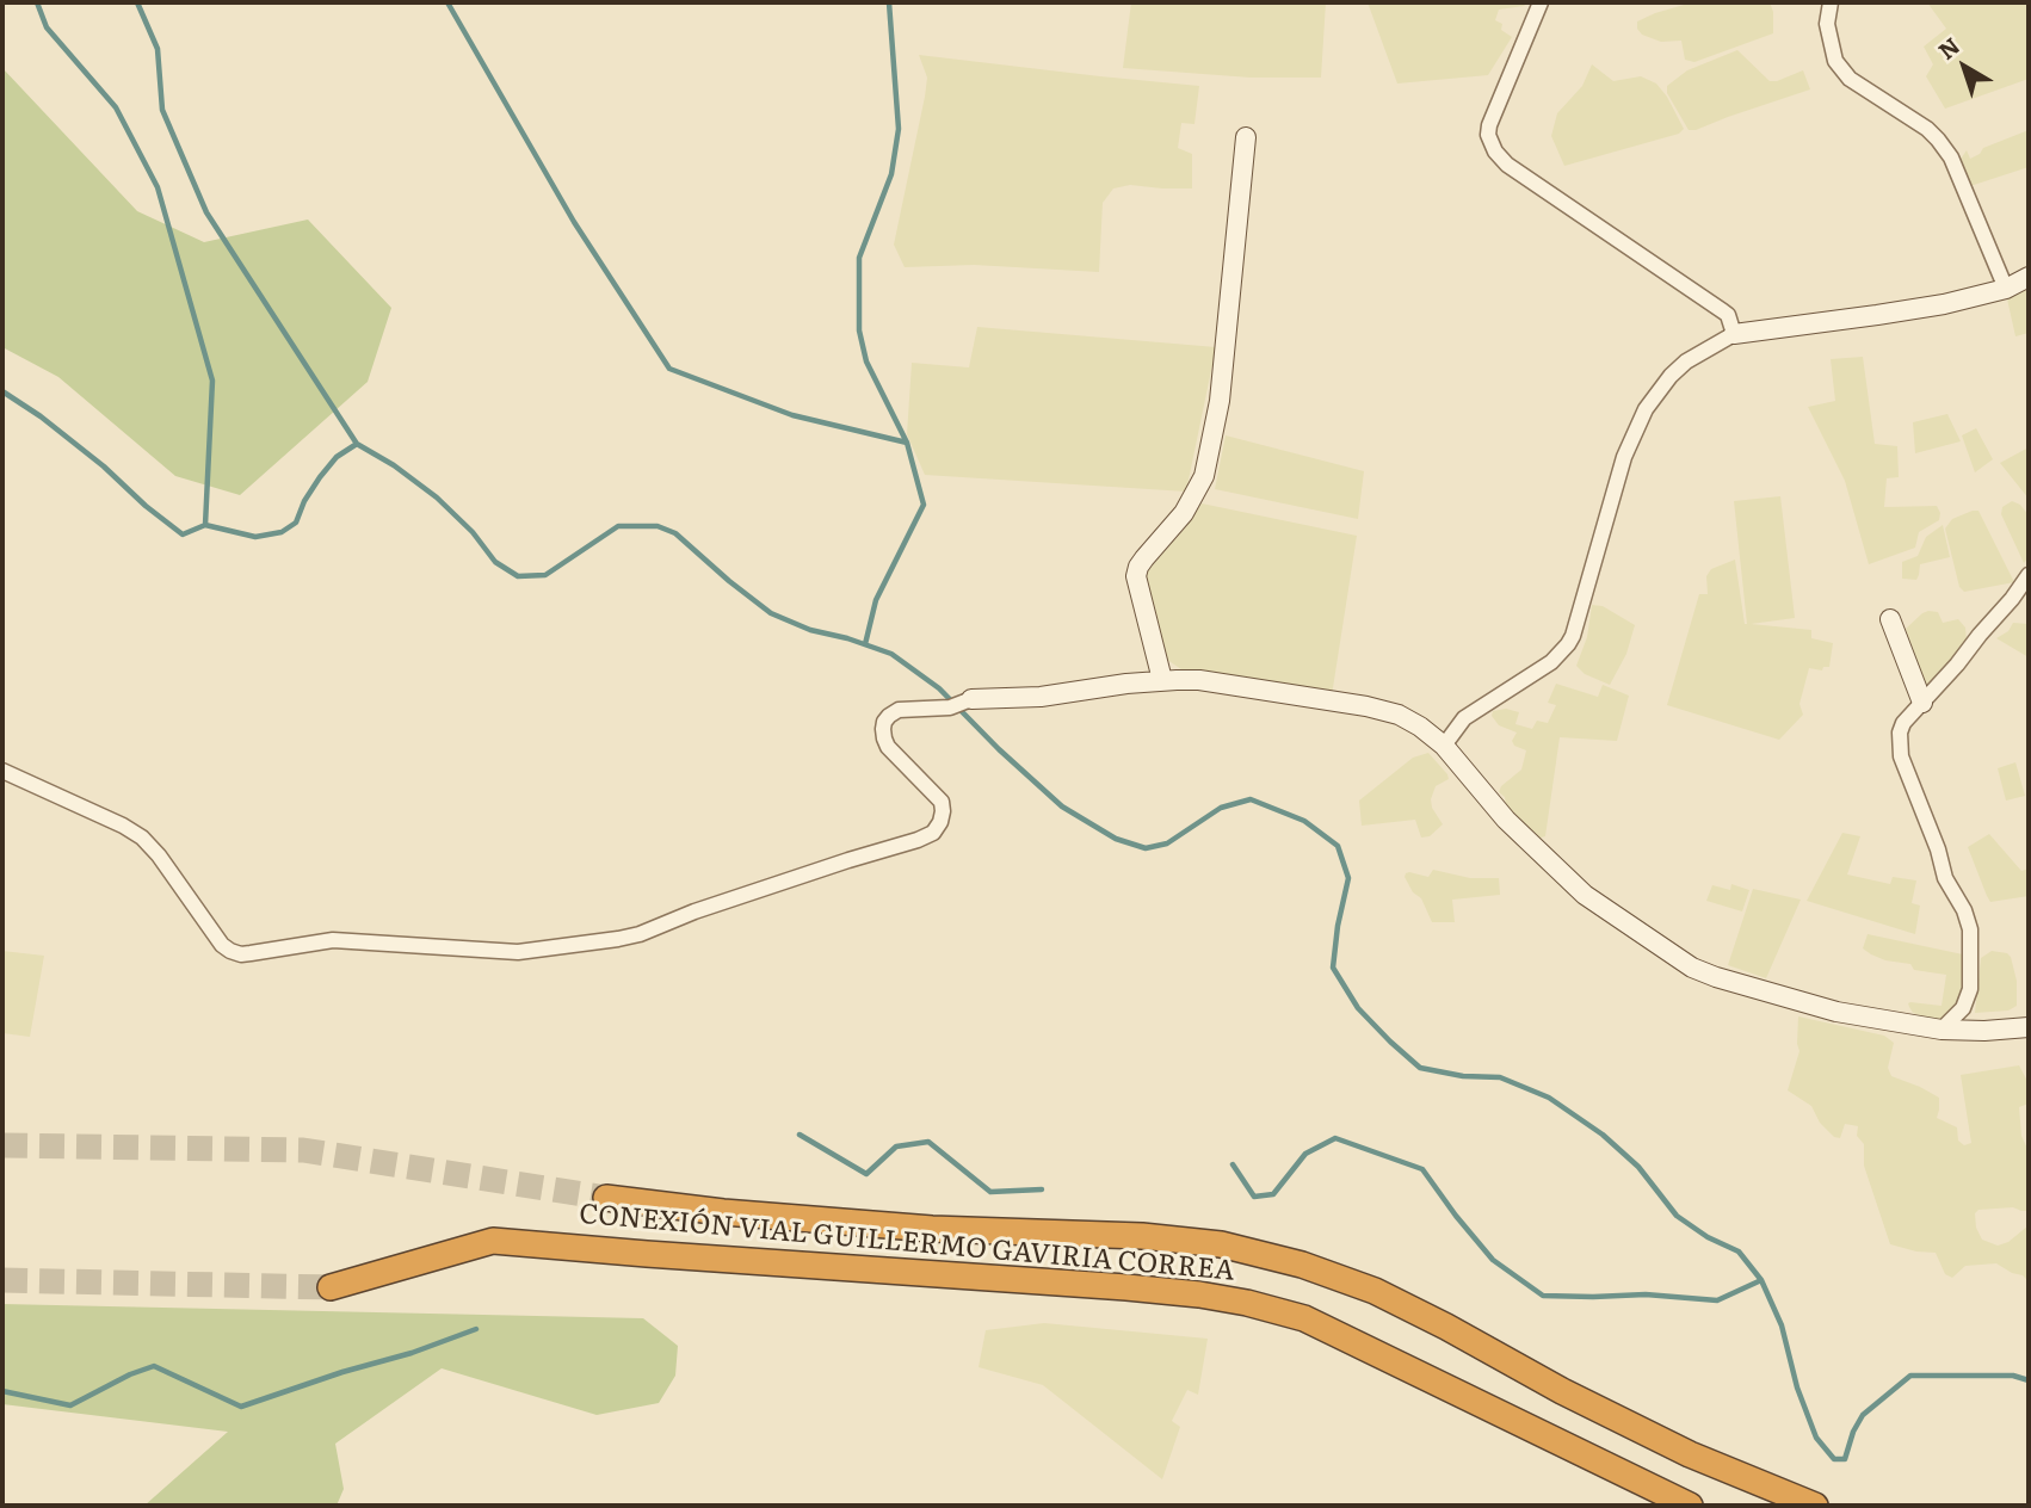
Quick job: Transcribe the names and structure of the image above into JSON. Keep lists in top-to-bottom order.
{
  "streets": {
    "highway": ["CONEXIÓN VIAL GUILLERMO GAVIRIA CORREA"]
  },
  "north": "top left"
}
